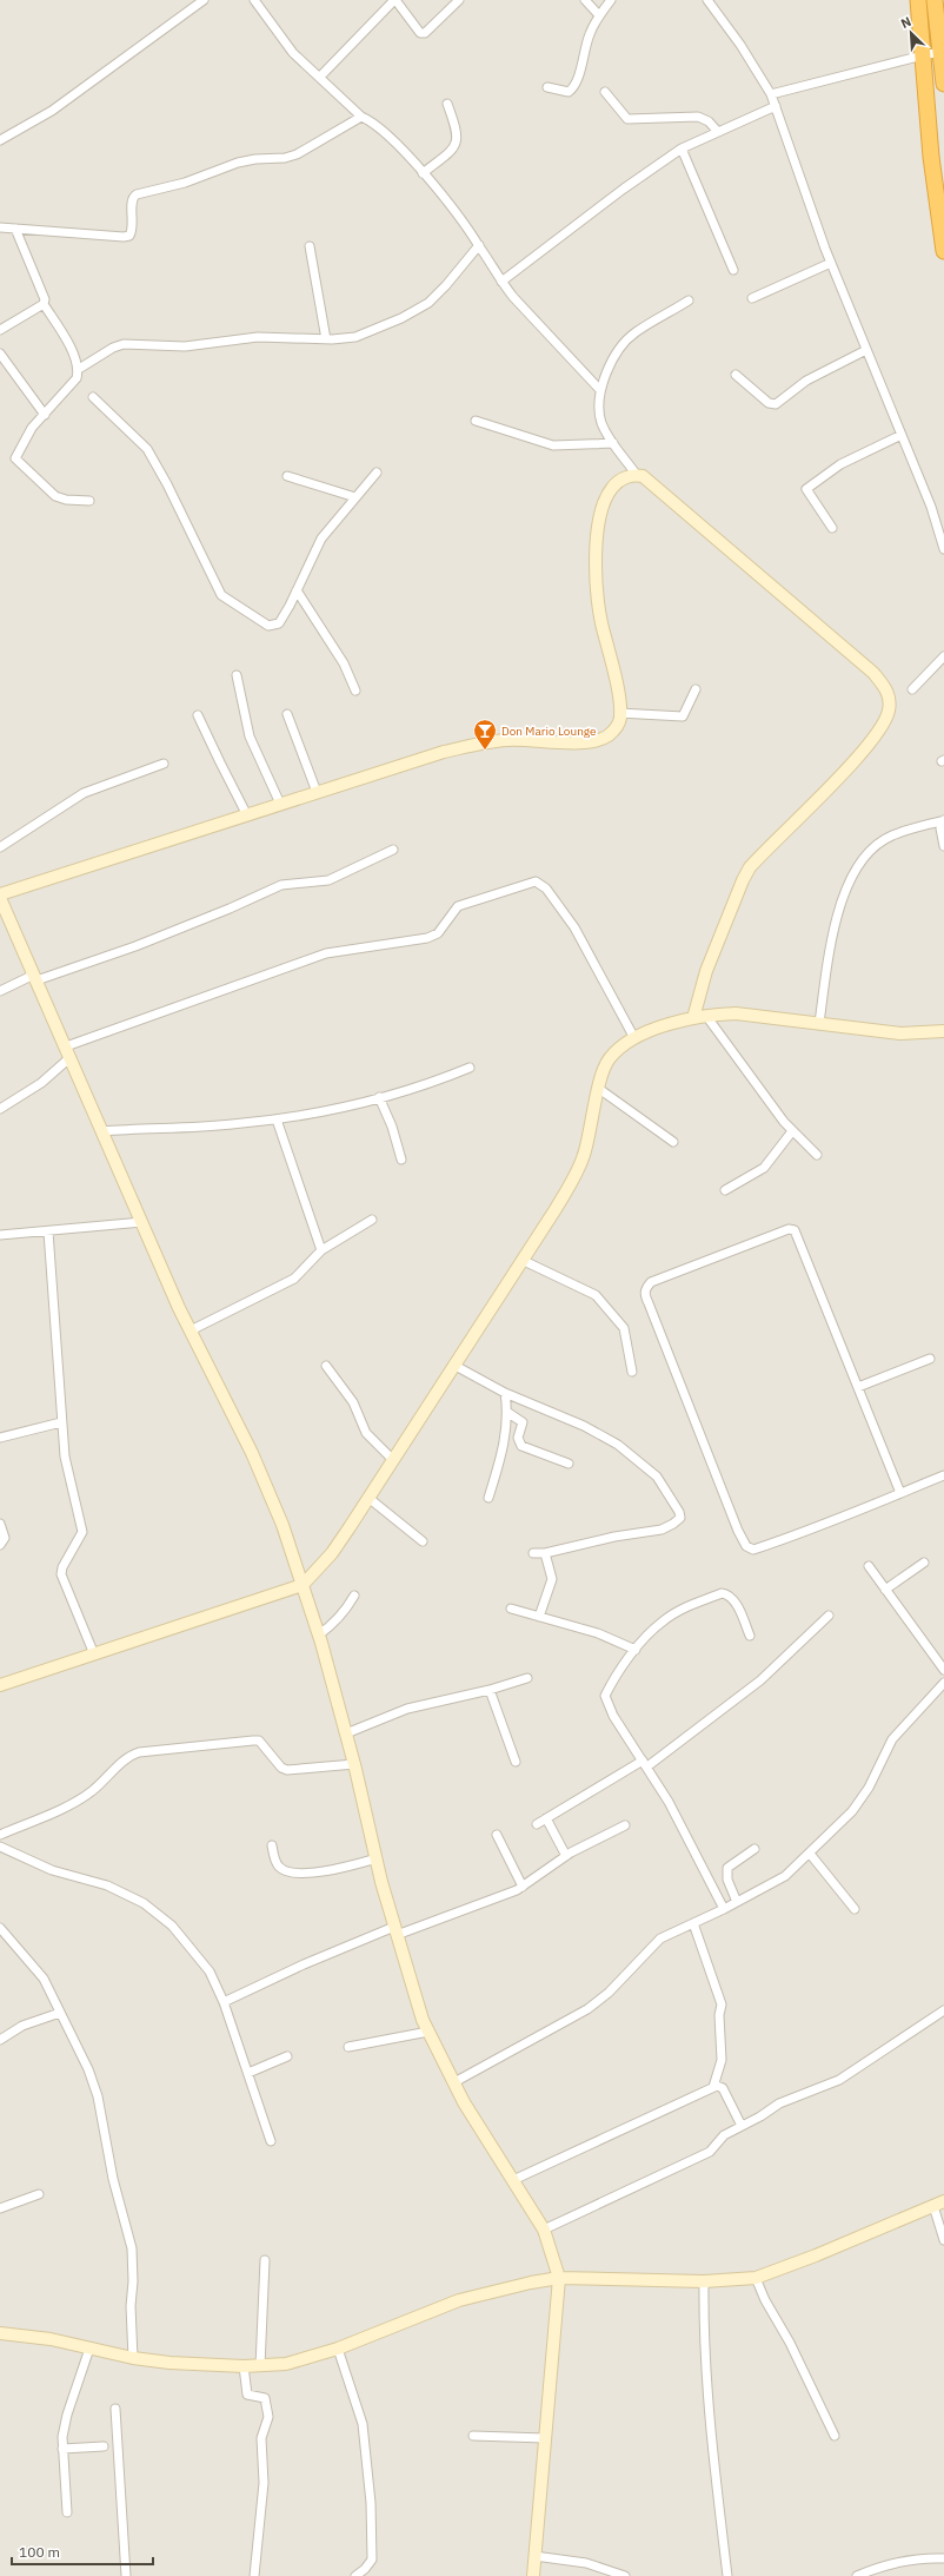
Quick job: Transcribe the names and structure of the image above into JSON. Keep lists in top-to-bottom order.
{
  "places": {
    "bar": ["Don Mario Lounge"]
  },
  "scale_bar": "100 m",
  "north": "top left"
}
